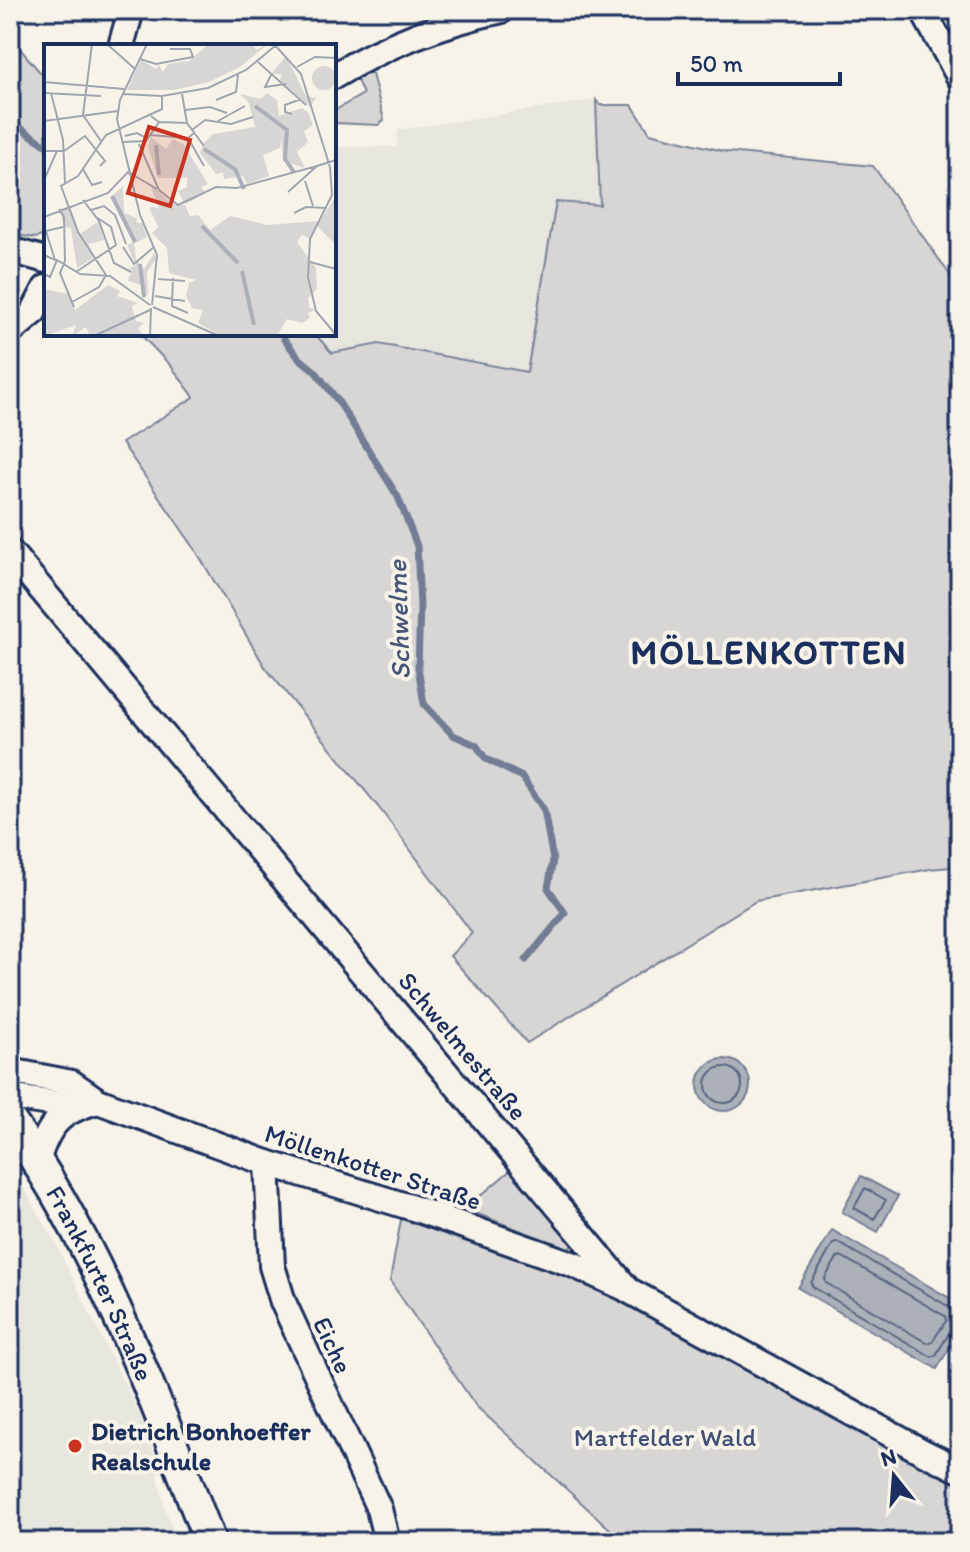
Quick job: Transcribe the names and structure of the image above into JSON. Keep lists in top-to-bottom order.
{
  "streets": {
    "main road": ["Frankfurter Straße"],
    "street": ["Schwelmestraße", "Möllenkotter Straße", "Eiche"]
  },
  "crossings": [
    ["Schwelmestraße", "Möllenkotter Straße"],
    ["Möllenkotter Straße", "Frankfurter Straße"],
    ["Möllenkotter Straße", "Eiche"]
  ],
  "districts": ["MÖLLENKOTTEN"],
  "water": ["Schwelme"],
  "parks": ["Martfelder Wald"],
  "places": ["Dietrich Bonhoeffer Realschule"],
  "scale_bar": "50 m",
  "north": "top"
}
